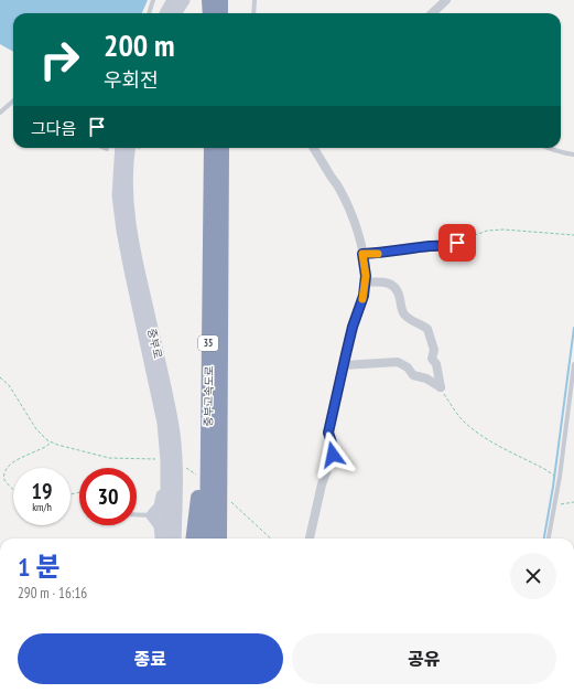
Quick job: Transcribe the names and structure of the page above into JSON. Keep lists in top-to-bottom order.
{
  "streets": {
    "highway": ["35", "중부고속도로"],
    "main road": ["중부로"]
  },
  "page": {
    "turn": ["200 m", "우회전"],
    "then": "그다음",
    "speed": "19 km/h",
    "limit": "30",
    "heading": ["1 분", "290 m · 16:16"],
    "buttons": ["종료", "공유"]
  }
}
